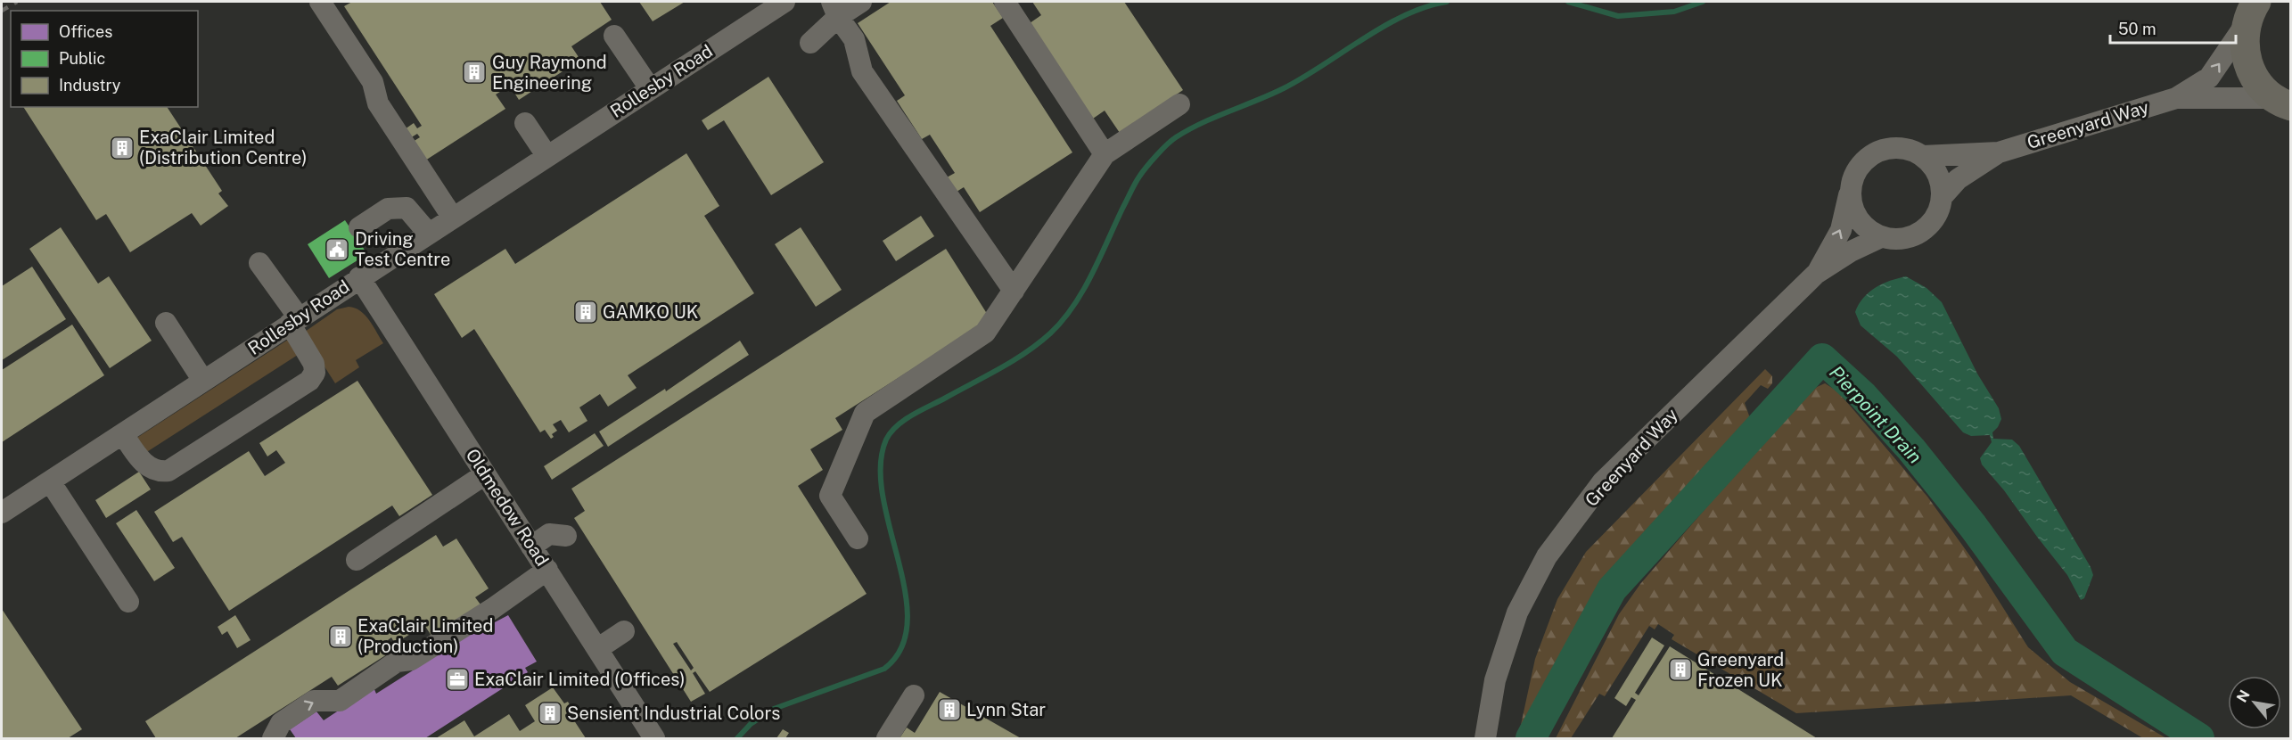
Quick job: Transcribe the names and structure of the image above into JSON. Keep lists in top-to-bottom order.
{
  "streets": {
    "street": ["Rollesby Road", "Greenyard Way", "Oldmedow Road"]
  },
  "crossings": [
    ["Rollesby Road", "Oldmedow Road"]
  ],
  "water": ["Pierpoint Drain"],
  "places": {
    "building": [
      "Guy Raymond Engineering",
      "ExaClair Limited (Distribution Centre)",
      "GAMKO UK",
      "ExaClair Limited (Production)",
      "Greenyard Frozen UK",
      "Lynn Star",
      "Sensient Industrial Colors"
    ],
    "public building": ["Driving Test Centre"],
    "office": ["ExaClair Limited (Offices)"]
  },
  "legend": ["Offices", "Public", "Industry"],
  "scale_bar": "50 m",
  "north": "top left"
}
